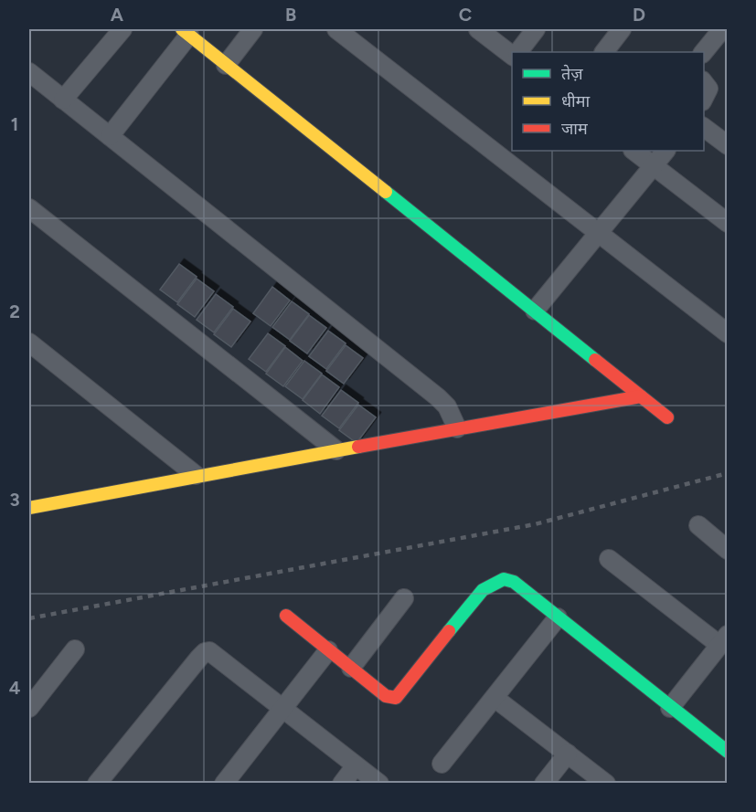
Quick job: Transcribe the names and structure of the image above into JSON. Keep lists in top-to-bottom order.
{
  "legend": ["तेज़", "धीमा", "जाम"],
  "grid": {
    "columns": [
      "A",
      "B",
      "C",
      "D"
    ],
    "rows": [
      "1",
      "2",
      "3",
      "4"
    ]
  }
}
